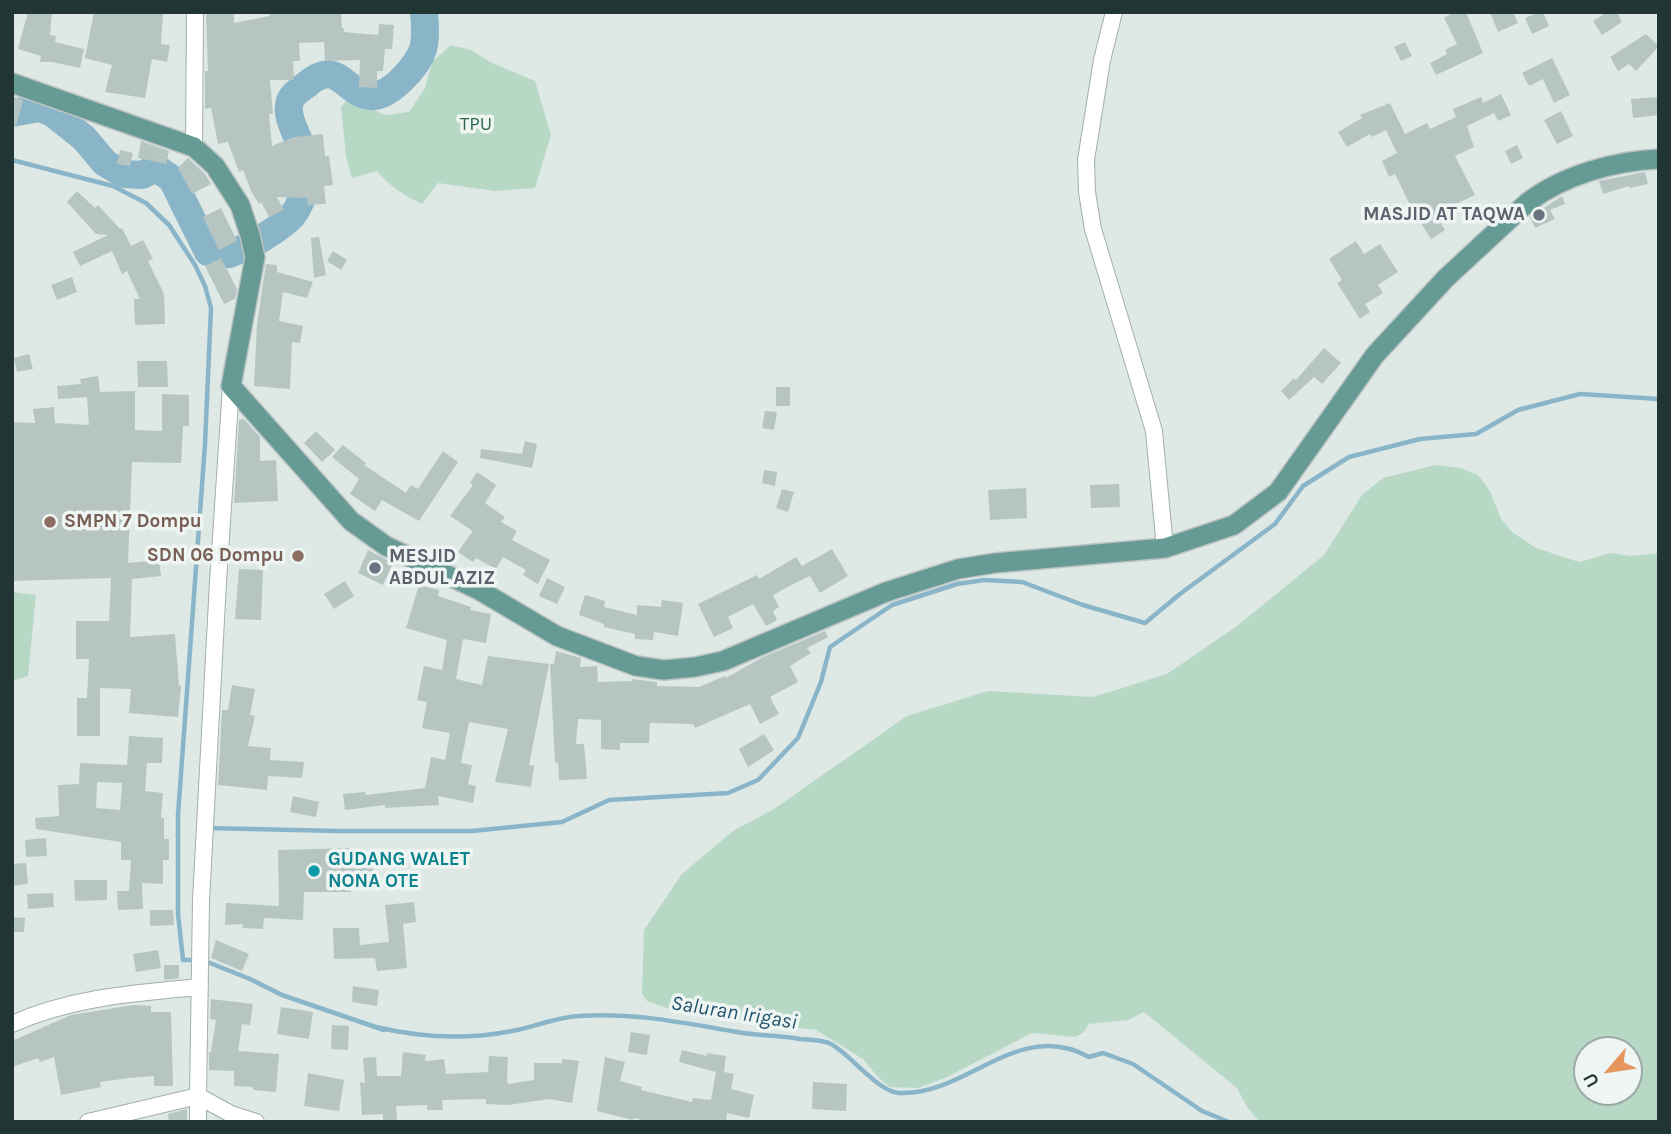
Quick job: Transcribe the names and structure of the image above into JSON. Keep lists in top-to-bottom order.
{
  "water": ["Saluran Irigasi"],
  "parks": ["TPU"],
  "places": [
    "MASJID AT TAQWA",
    "SMPN 7 Dompu",
    "SDN 06 Dompu",
    "MESJID ABDUL AZIZ",
    "GUDANG WALET NONA OTE"
  ],
  "north": "bottom left"
}
